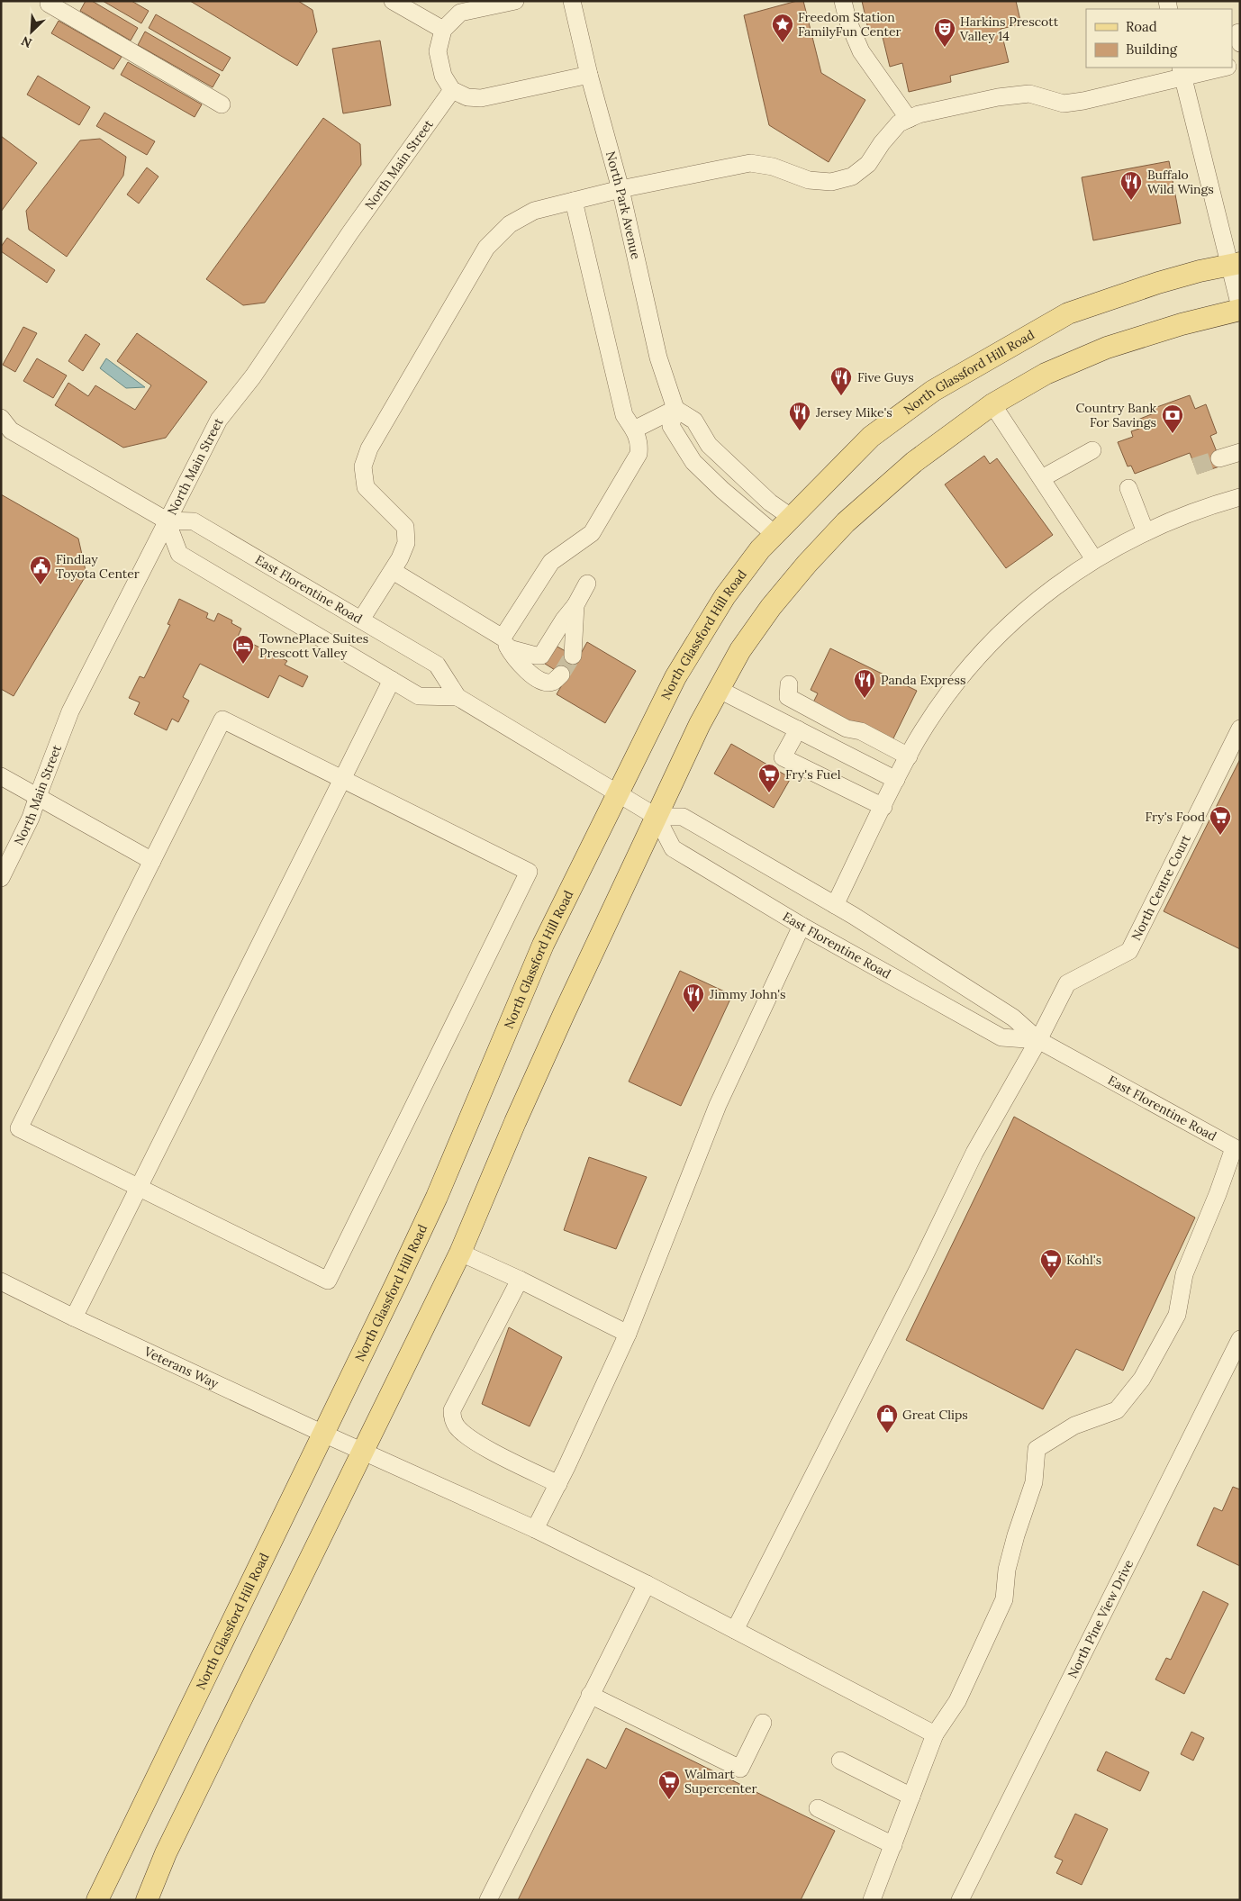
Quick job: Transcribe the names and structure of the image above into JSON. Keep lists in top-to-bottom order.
{
  "streets": {
    "main road": ["North Glassford Hill Road"],
    "street": [
      "North Main Street",
      "North Park Avenue",
      "East Florentine Road",
      "North Centre Court",
      "Veterans Way",
      "North Pine View Drive"
    ]
  },
  "crossings": [
    ["North Main Street", "East Florentine Road"],
    ["North Glassford Hill Road", "East Florentine Road"],
    ["North Glassford Hill Road", "Veterans Way"],
    ["East Florentine Road", "North Centre Court"],
    ["North Centre Court", "Veterans Way"]
  ],
  "places": {
    "place": ["Freedom Station FamilyFun Center"],
    "theatre": ["Harkins Prescott Valley 14"],
    "restaurant": [
      "Buffalo Wild Wings",
      "Five Guys",
      "Jersey Mike's",
      "Panda Express",
      "Jimmy John's"
    ],
    "bank": ["Country Bank For Savings"],
    "public building": ["Findlay Toyota Center"],
    "hotel": ["TownePlace Suites Prescott Valley"],
    "supermarket": [
      "Fry's Fuel",
      "Fry's Food",
      "Kohl's",
      "Walmart Supercenter"
    ],
    "shop": ["Great Clips"]
  },
  "legend": ["Road", "Building"],
  "north": "bottom left"
}
